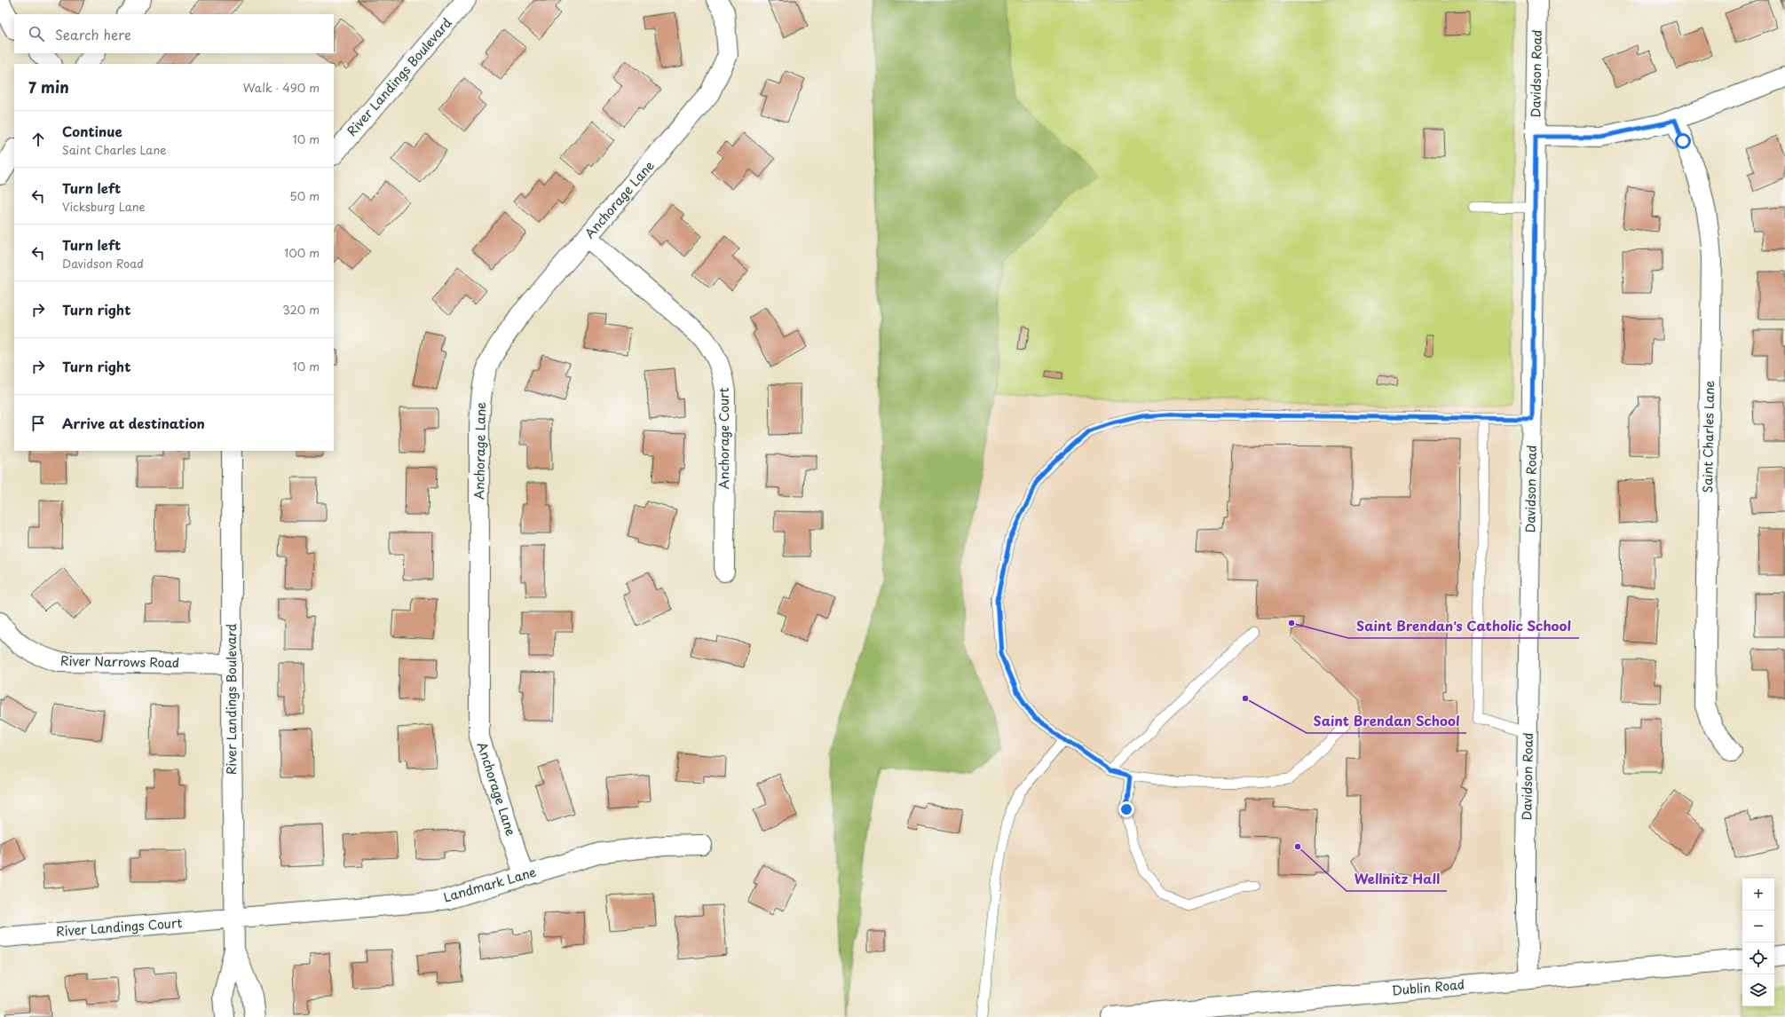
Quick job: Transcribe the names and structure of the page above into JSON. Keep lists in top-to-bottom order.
{
  "streets": {
    "street": [
      "Davidson Road",
      "River Landings Boulevard",
      "Anchorage Lane",
      "Saint Charles Lane",
      "Anchorage Court",
      "River Narrows Road",
      "Landmark Lane",
      "River Landings Court",
      "Dublin Road"
    ]
  },
  "crossings": [
    ["Davidson Road", "Dublin Road"],
    ["River Landings Boulevard", "River Narrows Road"],
    ["River Landings Boulevard", "Landmark Lane"],
    ["River Landings Boulevard", "River Landings Court"],
    ["Anchorage Lane", "Anchorage Court"],
    ["Anchorage Lane", "Landmark Lane"],
    ["Landmark Lane", "River Landings Court"]
  ],
  "places": ["Saint Brendan's Catholic School", "Saint Brendan School", "Wellnitz Hall"],
  "page": {
    "search": "Search here",
    "heading": ["7 min", "Walk · 490 m"],
    "list": [
      ["Continue", "Saint Charles Lane", "10 m"],
      ["Turn left", "Vicksburg Lane", "50 m"],
      ["Turn left", "Davidson Road", "100 m"],
      ["Turn right", "320 m"],
      ["Turn right", "10 m"],
      "Arrive at destination"
    ],
    "map_buttons": ["+", "−"]
  }
}
